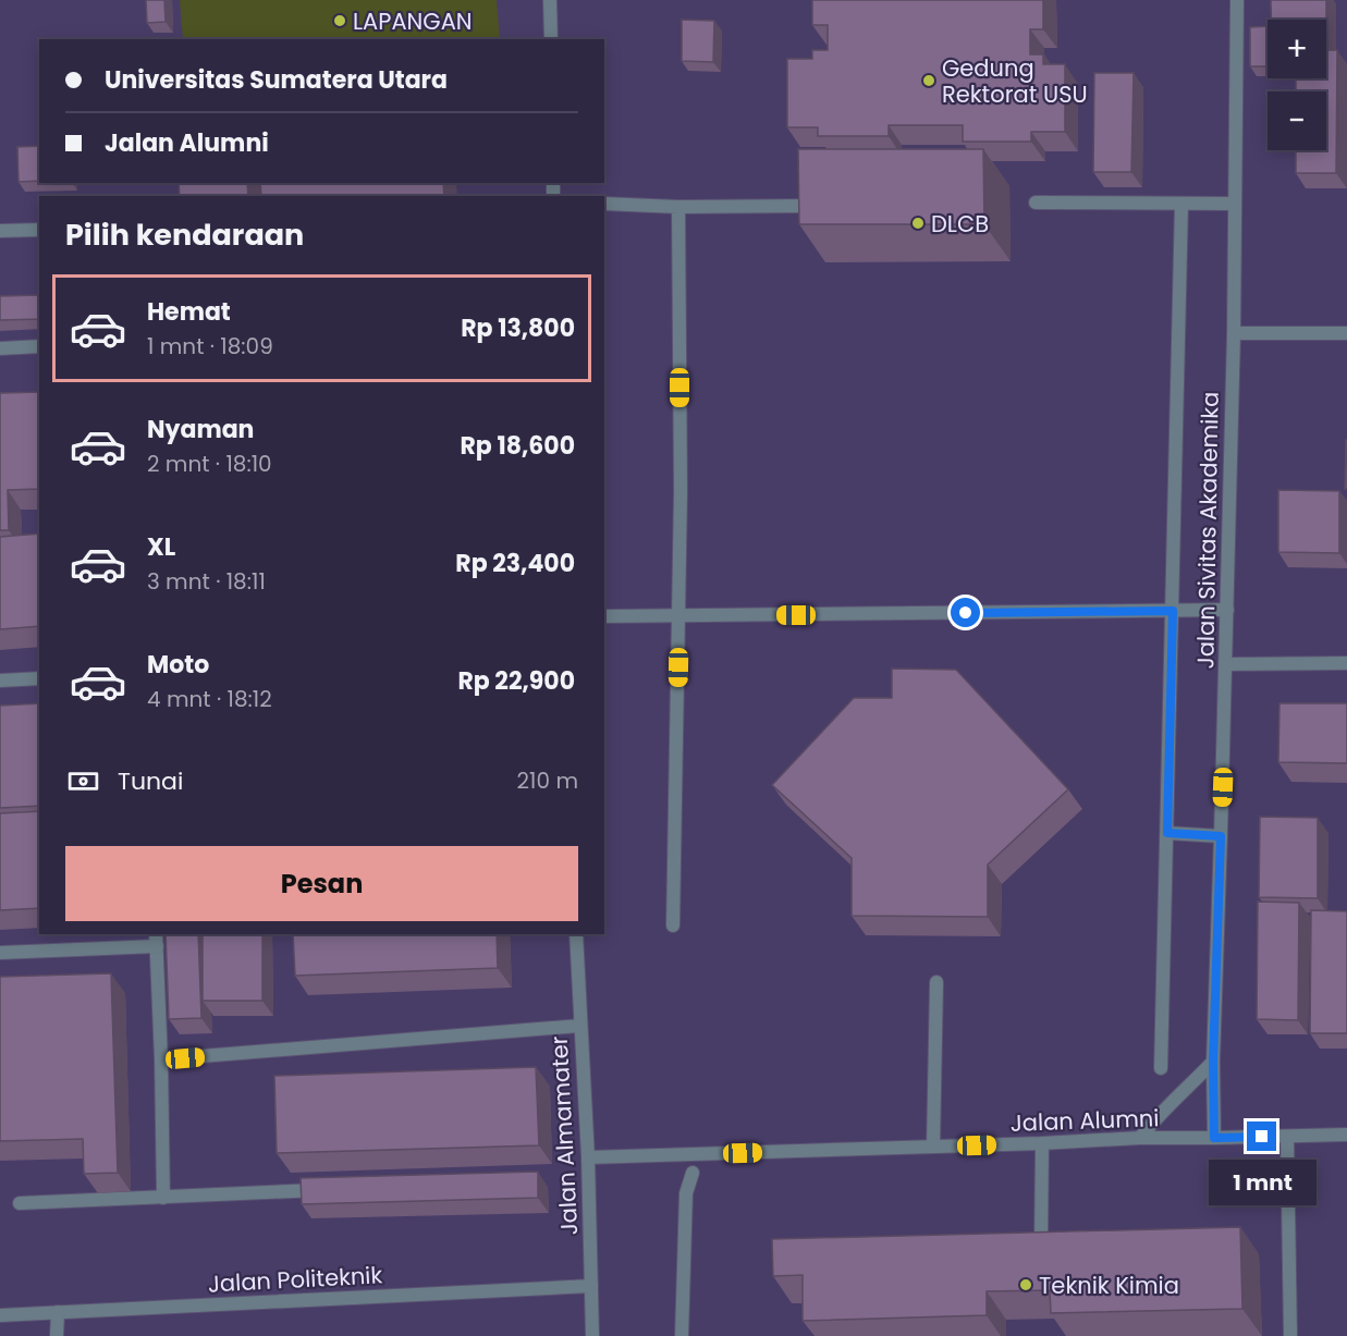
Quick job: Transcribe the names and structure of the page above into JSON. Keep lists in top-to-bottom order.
{
  "streets": {
    "street": [
      "Jalan Sivitas Akademika",
      "Jalan Alumni",
      "Jalan Almamater",
      "Jalan Politeknik"
    ]
  },
  "crossings": [
    ["Jalan Sivitas Akademika", "Jalan Alumni"],
    ["Jalan Alumni", "Jalan Almamater"],
    ["Jalan Almamater", "Jalan Politeknik"]
  ],
  "places": [
    "LAPANGAN",
    "Gedung Rektorat USU",
    "DLCB",
    "Teknik Kimia"
  ],
  "page": {
    "map_buttons": ["+", "−"],
    "banner": ["Universitas Sumatera Utara", "Jalan Alumni"],
    "heading": "Pilih kendaraan",
    "list": [
      {
        "name": "Hemat",
        "note": "1 mnt · 18:09",
        "value": "Rp 13,800"
      },
      {
        "name": "Nyaman",
        "note": "2 mnt · 18:10",
        "value": "Rp 18,600"
      },
      {
        "name": "XL",
        "note": "3 mnt · 18:11",
        "value": "Rp 23,400"
      },
      {
        "name": "Moto",
        "note": "4 mnt · 18:12",
        "value": "Rp 22,900"
      }
    ],
    "pay": ["Tunai", "210 m"],
    "buttons": "Pesan",
    "bubble": "1 mnt"
  }
}
